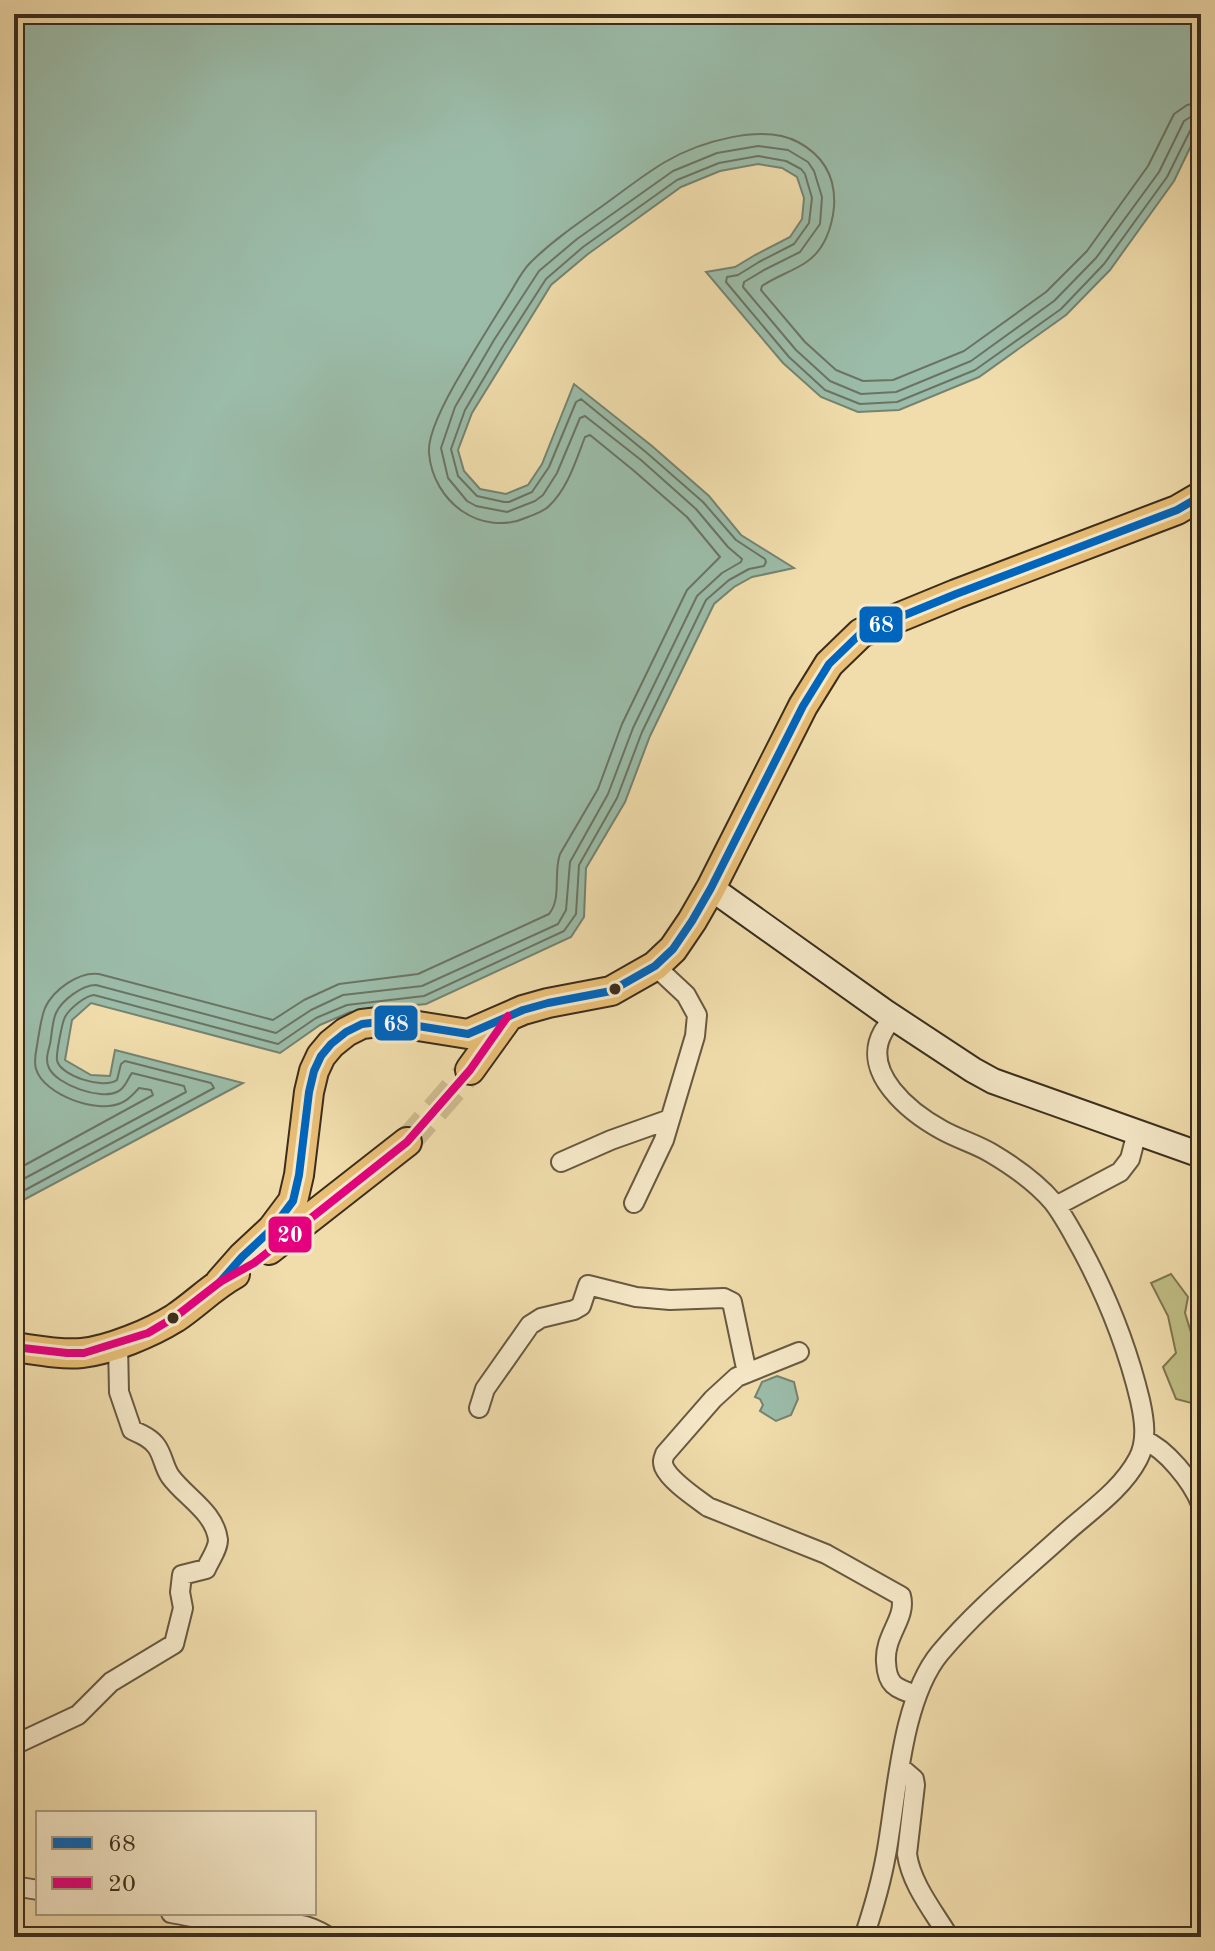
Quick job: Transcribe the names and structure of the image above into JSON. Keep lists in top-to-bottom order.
{
  "lines": ["transit line 68", "transit line 20"],
  "legend": ["68", "20"]
}
